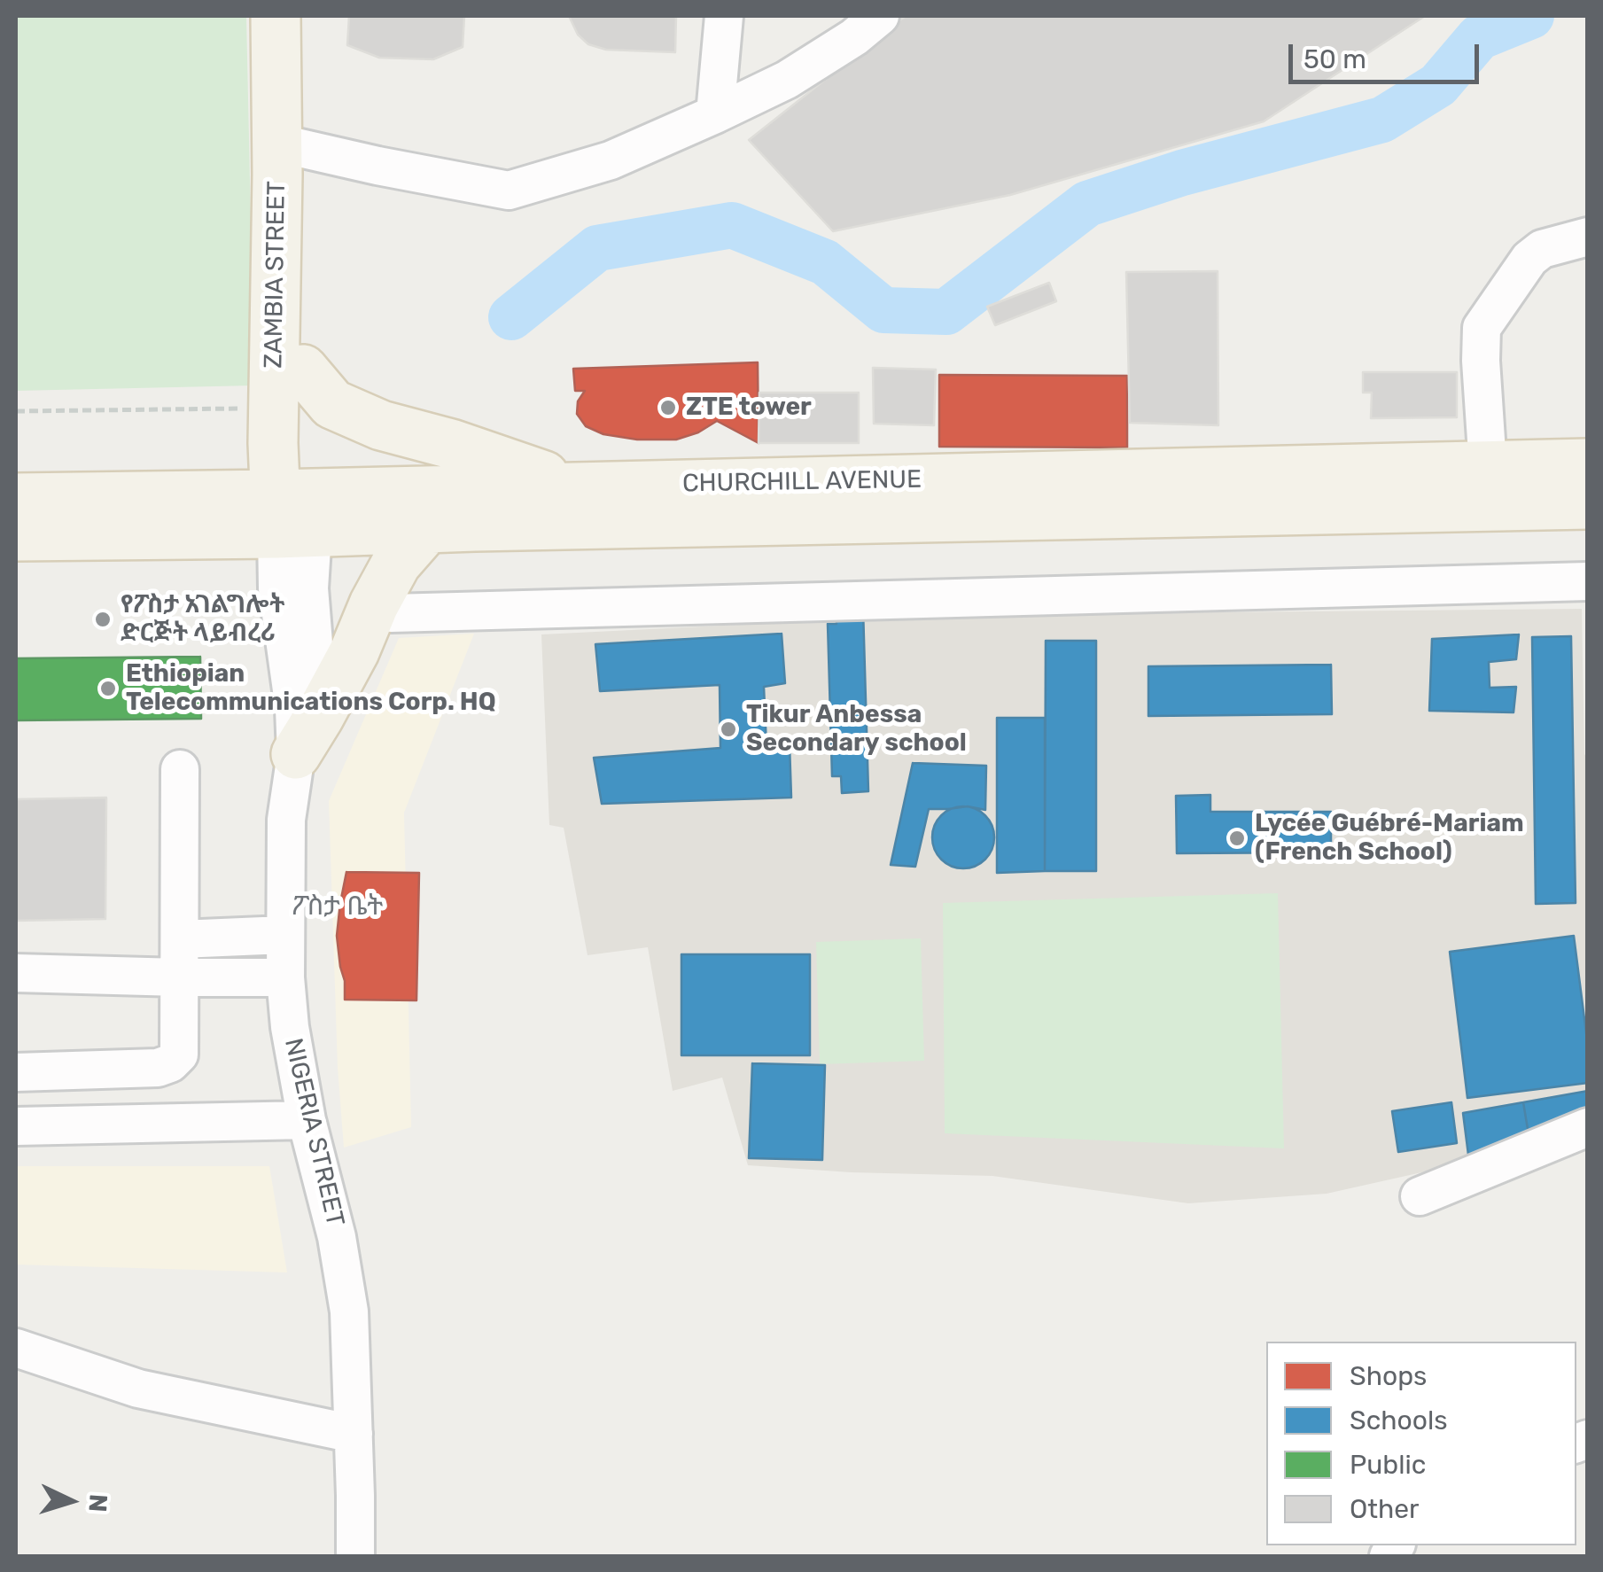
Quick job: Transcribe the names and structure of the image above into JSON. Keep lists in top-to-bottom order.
{
  "streets": {
    "main road": ["ZAMBIA STREET", "CHURCHILL AVENUE"],
    "street": ["NIGERIA STREET"]
  },
  "crossings": [
    ["ZAMBIA STREET", "CHURCHILL AVENUE"],
    ["ZAMBIA STREET", "NIGERIA STREET"],
    ["CHURCHILL AVENUE", "NIGERIA STREET"]
  ],
  "districts": ["ፖስታ ቤት"],
  "places": [
    "ZTE tower",
    "የፖስታ አገልግሎት ድርጅት ላይብረሪ",
    "Ethiopian Telecommunications Corp. HQ",
    "Tikur Anbessa Secondary school",
    "Lycée Guébré-Mariam (French School)"
  ],
  "legend": [
    "Shops",
    "Schools",
    "Public",
    "Other"
  ],
  "scale_bar": "50 m",
  "north": "right"
}
